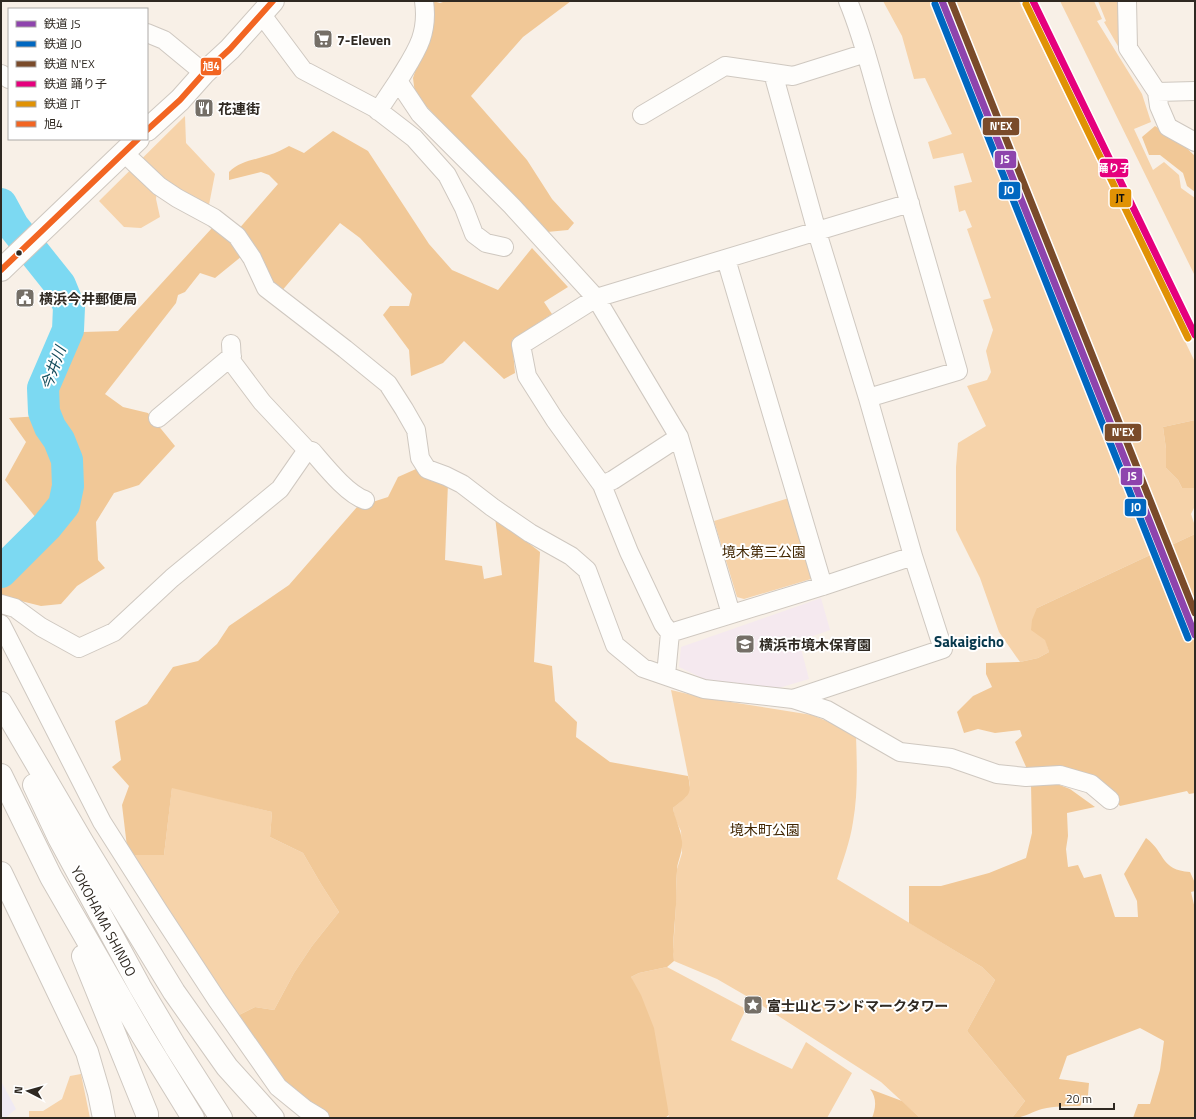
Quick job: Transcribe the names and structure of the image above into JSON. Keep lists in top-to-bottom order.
{
  "streets": {
    "main road": ["YOKOHAMA SHINDO"]
  },
  "districts": ["Sakaigicho"],
  "water": ["今井川"],
  "parks": ["境木第三公園", "境木町公園"],
  "places": {
    "supermarket": ["7-Eleven"],
    "restaurant": ["花連街"],
    "public building": ["横浜今井郵便局"],
    "school or university": ["横浜市境木保育園"],
    "place": ["富士山とランドマークタワー"]
  },
  "lines": [
    "rail line JS",
    "rail line N'EX",
    "rail line 踊り子",
    "transit line 旭4",
    "rail line JO",
    "rail line JT"
  ],
  "legend": [
    "鉄道 JS",
    "鉄道 JO",
    "鉄道 N'EX",
    "鉄道 踊り子",
    "鉄道 JT",
    "旭4"
  ],
  "scale_bar": "20 m",
  "north": "left"
}
